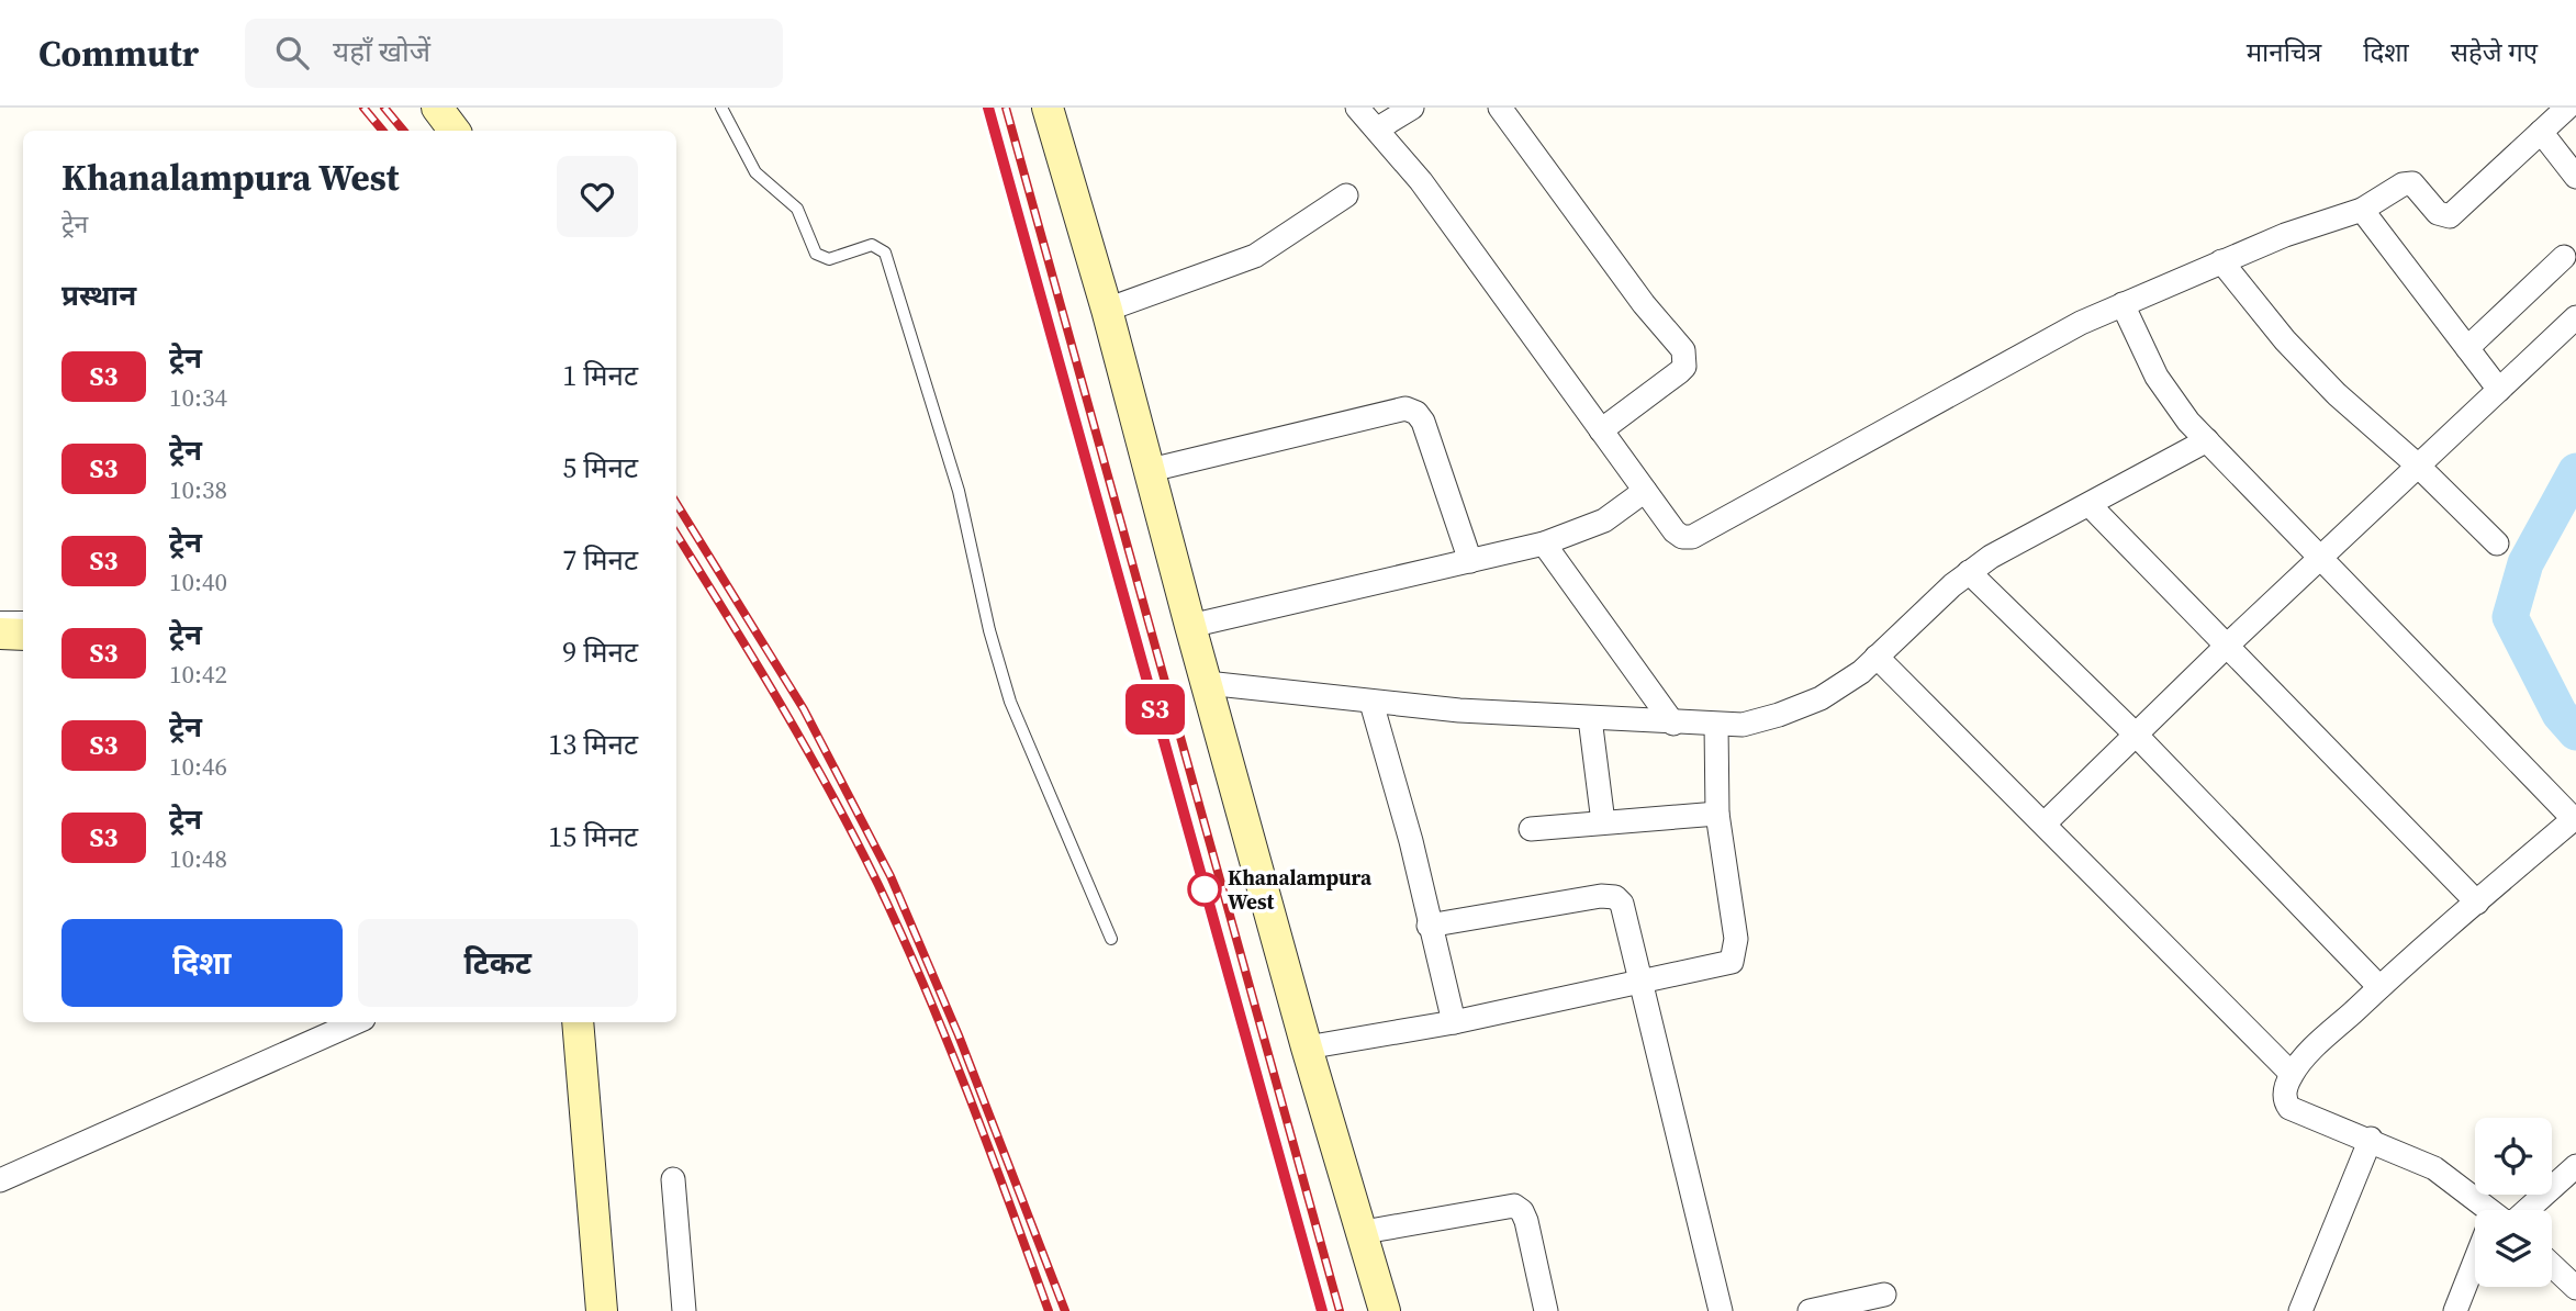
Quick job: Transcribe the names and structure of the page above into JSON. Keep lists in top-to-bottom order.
{
  "places": ["Khanalampura West"],
  "page": {
    "header": "Commutr",
    "search": "यहाँ खोजें",
    "nav": ["मानचित्र", "दिशा", "सहेजे गए"],
    "on_map": "S3",
    "heading": [
      ["Khanalampura West", "ट्रेन"],
      "प्रस्थान"
    ],
    "list": [
      {
        "mark": "S3",
        "name": "ट्रेन",
        "note": "10:34",
        "value": "1 मिनट"
      },
      {
        "mark": "S3",
        "name": "ट्रेन",
        "note": "10:38",
        "value": "5 मिनट"
      },
      {
        "mark": "S3",
        "name": "ट्रेन",
        "note": "10:40",
        "value": "7 मिनट"
      },
      {
        "mark": "S3",
        "name": "ट्रेन",
        "note": "10:42",
        "value": "9 मिनट"
      },
      {
        "mark": "S3",
        "name": "ट्रेन",
        "note": "10:46",
        "value": "13 मिनट"
      },
      {
        "mark": "S3",
        "name": "ट्रेन",
        "note": "10:48",
        "value": "15 मिनट"
      }
    ],
    "buttons": ["दिशा", "टिकट"]
  }
}
